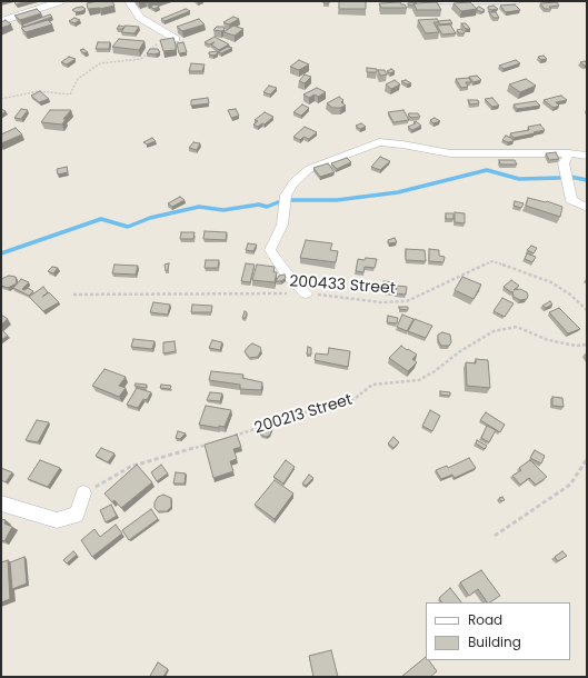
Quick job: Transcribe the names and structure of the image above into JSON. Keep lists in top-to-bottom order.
{
  "streets": {
    "path": ["200433 Street", "200213 Street"]
  },
  "legend": ["Road", "Building"]
}
